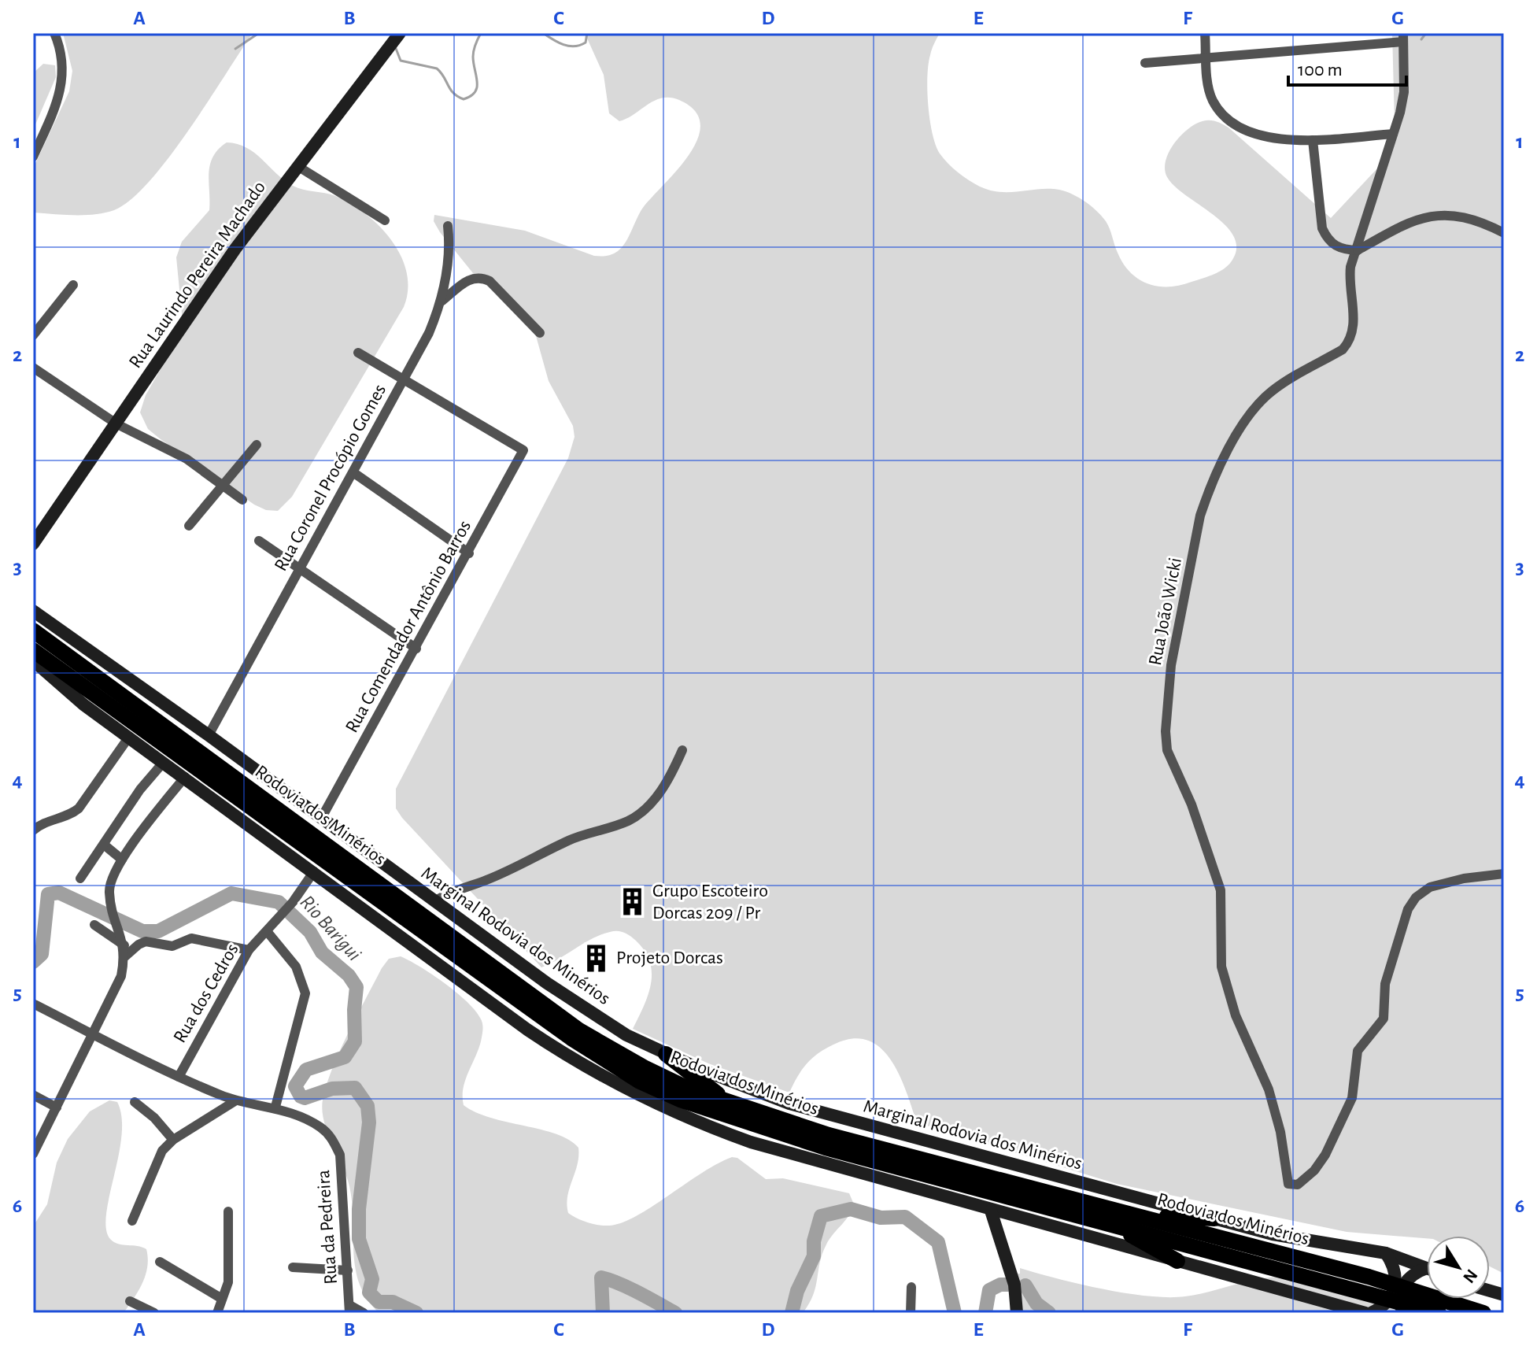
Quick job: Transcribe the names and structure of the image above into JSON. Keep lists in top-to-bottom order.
{
  "streets": {
    "main road": ["Rua Laurindo Pereira Machado", "Rodovia dos Minérios", "Marginal Rodovia dos Minérios"],
    "street": [
      "Rua Coronel Procópio Gomes",
      "Rua João Wicki",
      "Rua Comendador Antônio Barros",
      "Rua dos Cedros",
      "Rua da Pedreira"
    ]
  },
  "crossings": [
    ["Rua Coronel Procópio Gomes", "Rua Comendador Antônio Barros"],
    ["Rua Coronel Procópio Gomes", "Marginal Rodovia dos Minérios"],
    ["Rua Comendador Antônio Barros", "Marginal Rodovia dos Minérios"],
    ["Rua dos Cedros", "Rua da Pedreira"]
  ],
  "water": ["Rio Barigui"],
  "places": {
    "building": ["Grupo Escoteiro Dorcas 209 / Pr", "Projeto Dorcas"]
  },
  "scale_bar": "100 m",
  "north": "bottom right",
  "grid": {
    "columns": [
      "A",
      "B",
      "C",
      "D",
      "E",
      "F",
      "G"
    ],
    "rows": [
      "1",
      "2",
      "3",
      "4",
      "5",
      "6"
    ]
  }
}
